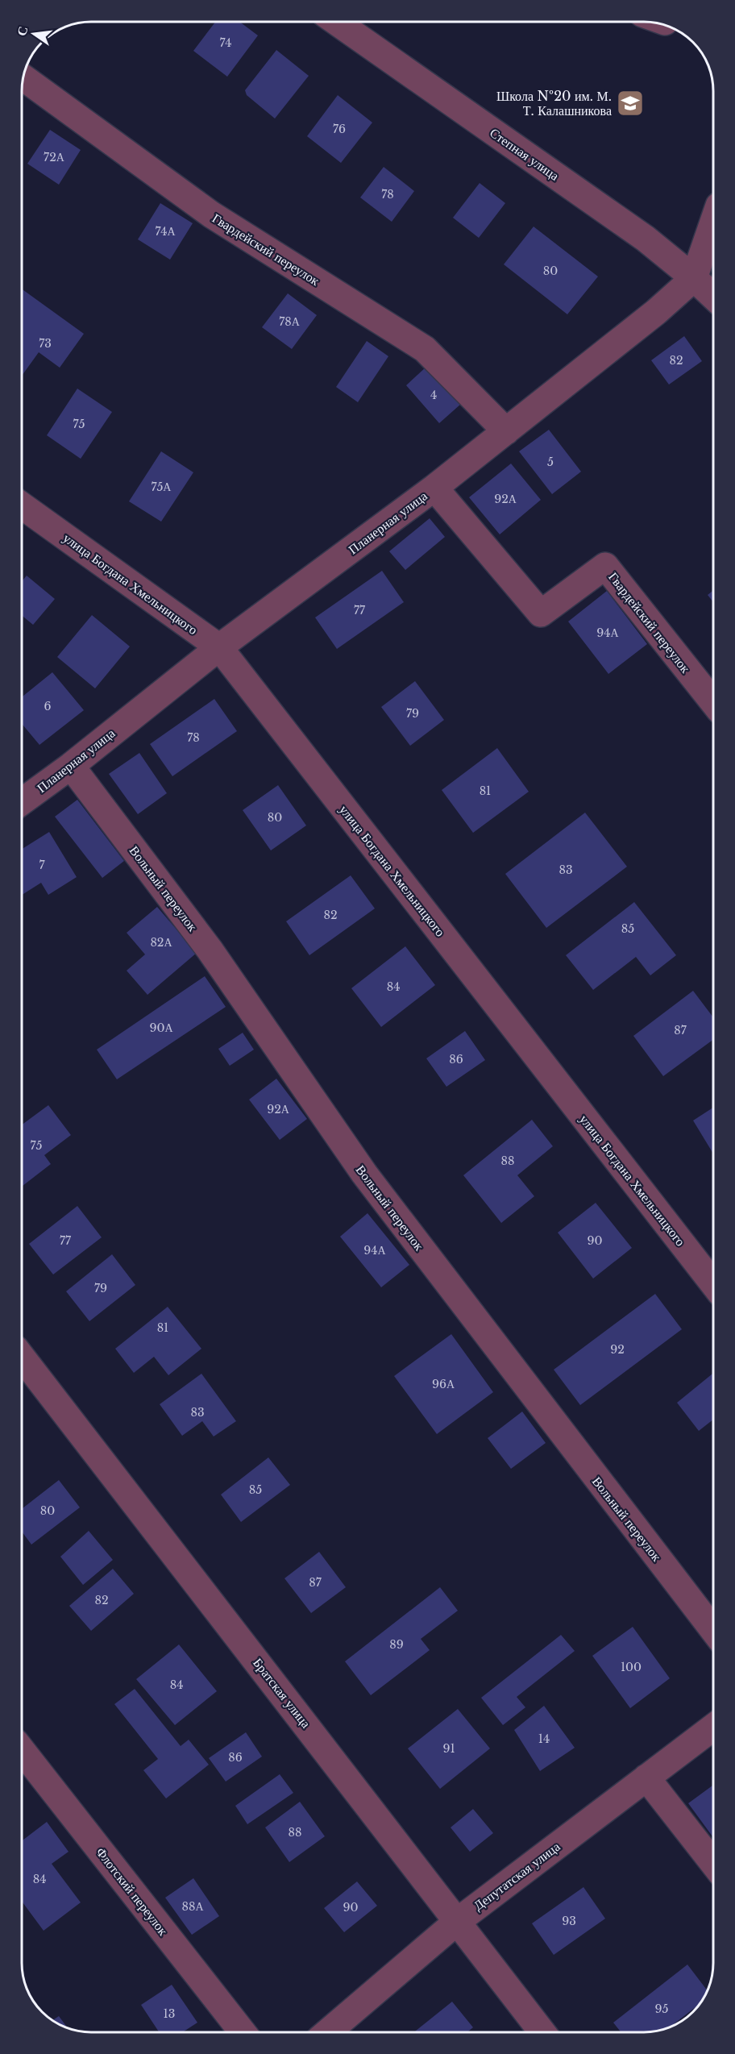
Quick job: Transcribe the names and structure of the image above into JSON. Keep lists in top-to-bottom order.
{
  "streets": {
    "street": [
      "Степная улица",
      "Гвардейский переулок",
      "Планерная улица",
      "улица Богдана Хмельницкого",
      "Вольный переулок",
      "Братская улица",
      "Депутатская улица",
      "Флотский переулок"
    ]
  },
  "crossings": [
    ["Степная улица", "Планерная улица"],
    ["Гвардейский переулок", "Планерная улица"],
    ["Планерная улица", "улица Богдана Хмельницкого"],
    ["Планерная улица", "Вольный переулок"],
    ["Братская улица", "Депутатская улица"]
  ],
  "places": {
    "school or university": ["Школа №20 им. М. Т. Калашникова"]
  },
  "house_numbers": [
    "74",
    "76",
    "72А",
    "78",
    "74А",
    "80",
    "78А",
    "73",
    "82",
    "4",
    "75",
    "5",
    "75А",
    "92А",
    "77",
    "94А",
    "6",
    "79",
    "78",
    "81",
    "80",
    "7",
    "83",
    "82",
    "85",
    "82А",
    "84",
    "90А",
    "87",
    "86",
    "92А",
    "75",
    "88",
    "77",
    "90",
    "94А",
    "79",
    "81",
    "92",
    "96А",
    "83",
    "85",
    "80",
    "87",
    "82",
    "89",
    "100",
    "84",
    "14",
    "91",
    "86",
    "88",
    "84",
    "88А",
    "90",
    "93",
    "95",
    "13"
  ],
  "north": "left"
}
